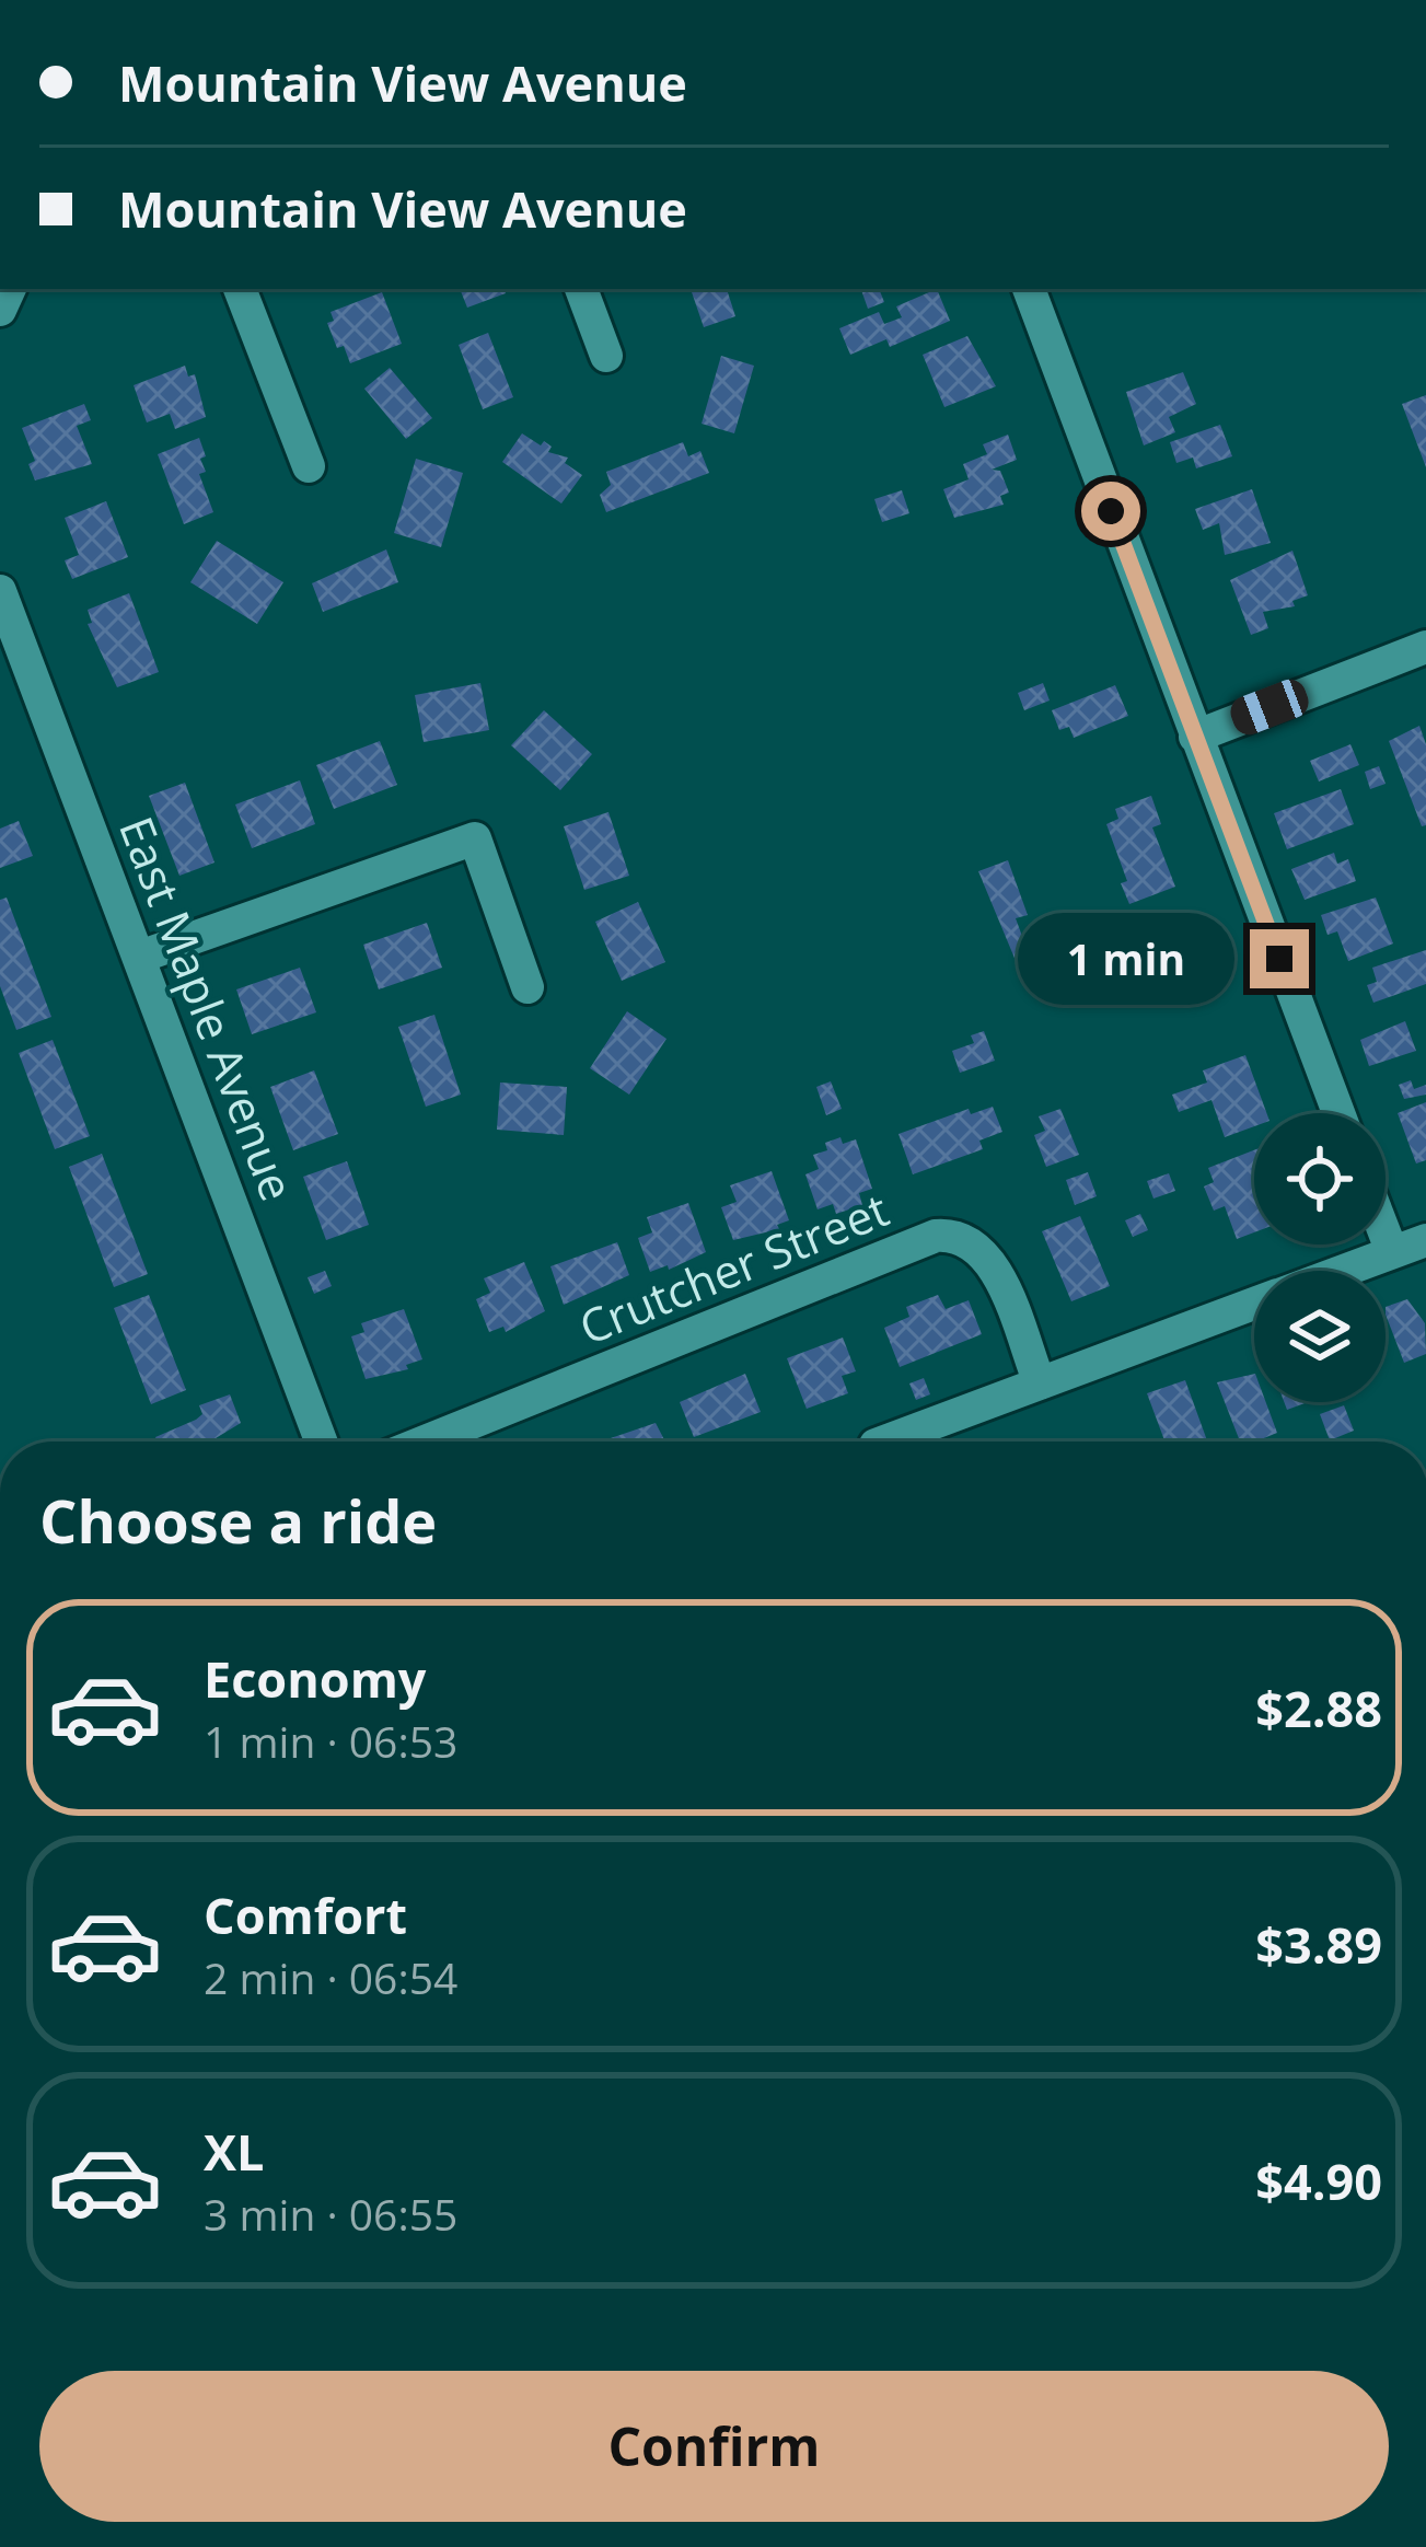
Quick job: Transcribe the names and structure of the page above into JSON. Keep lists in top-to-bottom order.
{
  "streets": {
    "street": ["East Maple Avenue", "Crutcher Street"]
  },
  "page": {
    "banner": ["Mountain View Avenue", "Mountain View Avenue"],
    "bubble": "1 min",
    "heading": "Choose a ride",
    "list": [
      {
        "name": "Economy",
        "note": "1 min · 06:53",
        "value": "$2.88"
      },
      {
        "name": "Comfort",
        "note": "2 min · 06:54",
        "value": "$3.89"
      },
      {
        "name": "XL",
        "note": "3 min · 06:55",
        "value": "$4.90"
      }
    ],
    "buttons": "Confirm"
  }
}
